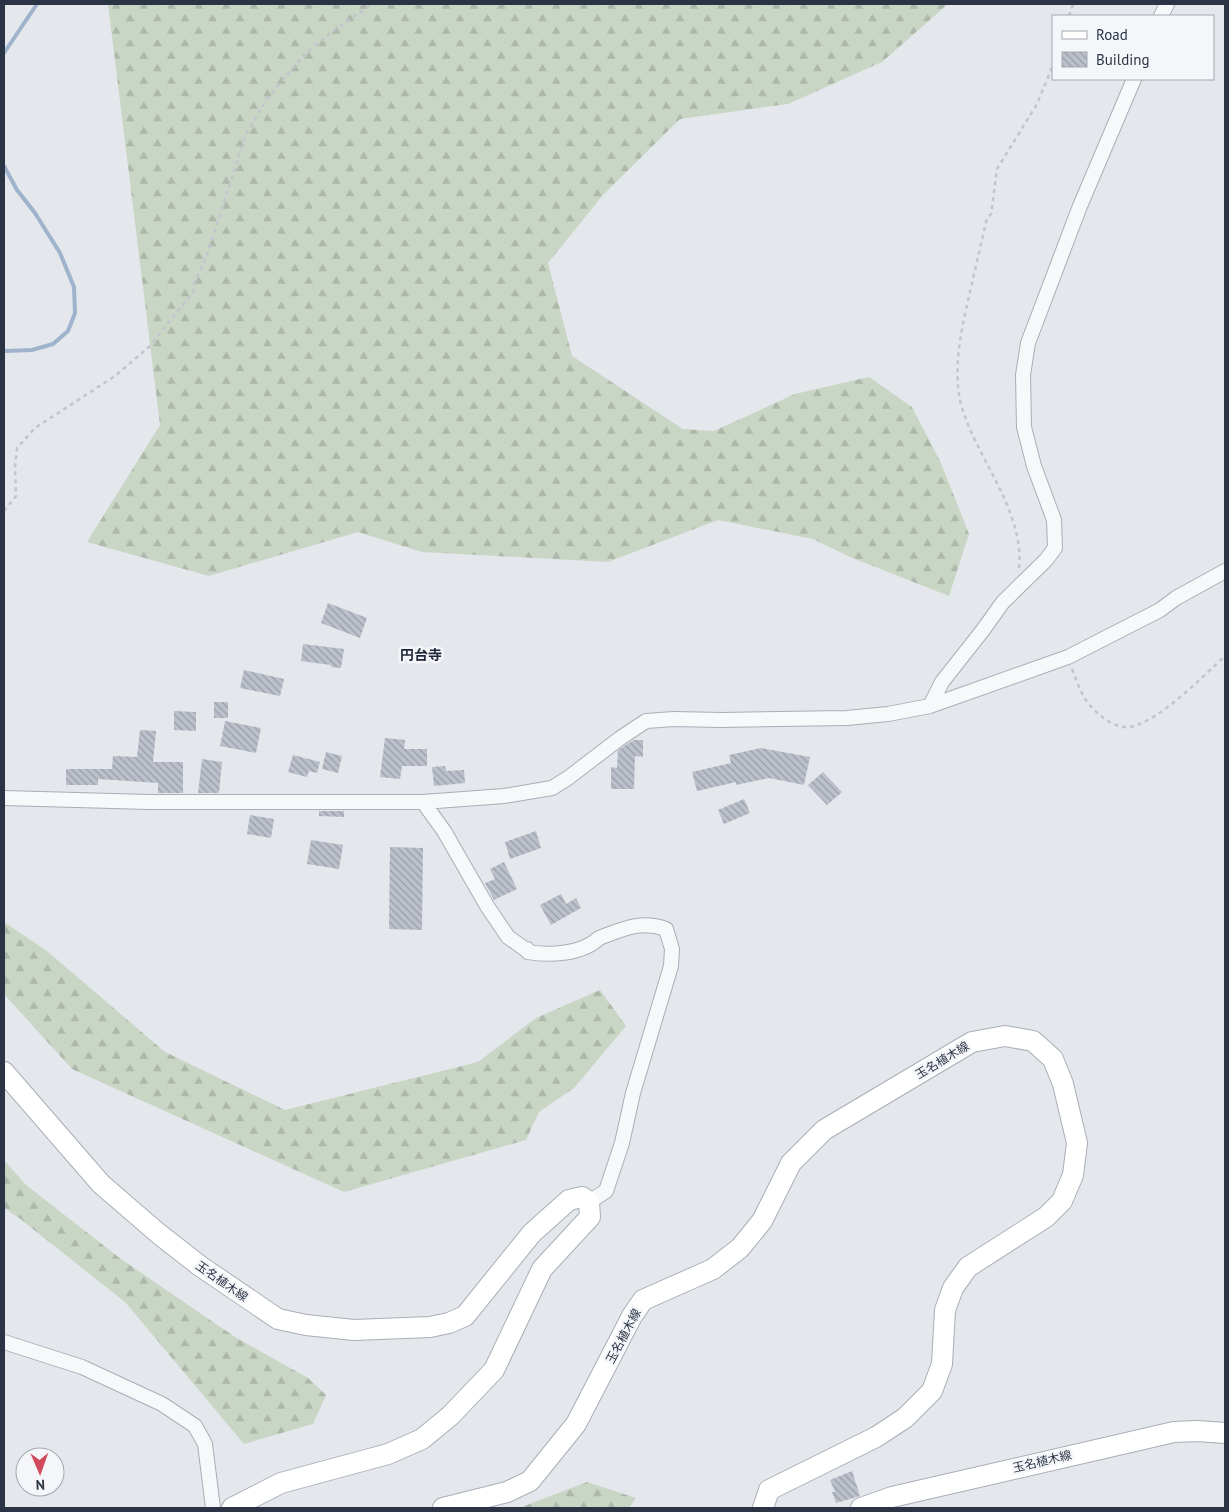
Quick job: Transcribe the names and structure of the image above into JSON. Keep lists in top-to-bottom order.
{
  "streets": {
    "main road": ["玉名植木線"]
  },
  "districts": ["円台寺"],
  "legend": ["Road", "Building"],
  "north": "bottom"
}
